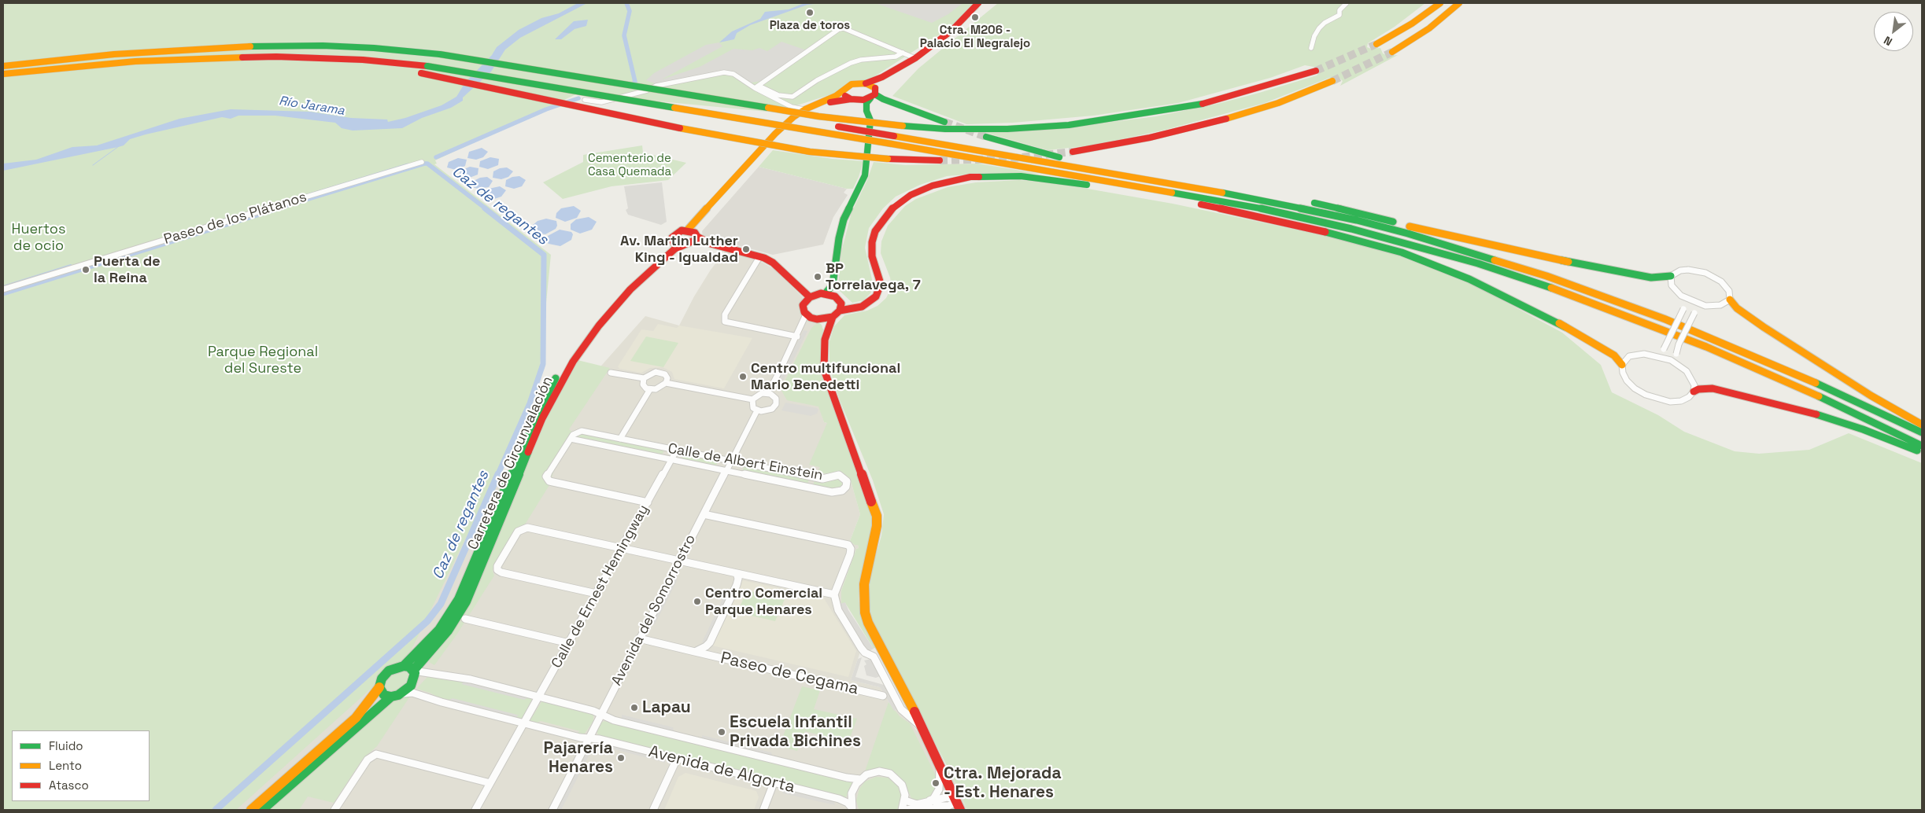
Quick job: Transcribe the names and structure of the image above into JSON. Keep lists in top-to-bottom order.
{
  "streets": {
    "main road": ["Carretera de Circunvalación"],
    "street": [
      "Paseo de los Plátanos",
      "Calle de Albert Einstein",
      "Calle de Ernest Hemingway",
      "Avenida del Somorrostro",
      "Paseo de Cegama",
      "Avenida de Algorta"
    ]
  },
  "crossings": [
    ["Calle de Albert Einstein", "Calle de Ernest Hemingway"],
    ["Calle de Albert Einstein", "Avenida del Somorrostro"],
    ["Carretera de Circunvalación", "Avenida de Algorta"],
    ["Calle de Ernest Hemingway", "Avenida de Algorta"],
    ["Avenida del Somorrostro", "Paseo de Cegama"],
    ["Avenida del Somorrostro", "Avenida de Algorta"]
  ],
  "water": ["Río Jarama", "Caz de regantes"],
  "parks": ["Cementerio de Casa Quemada", "Huertos de ocio", "Parque Regional del Sureste"],
  "places": [
    "Plaza de toros",
    "Ctra. M206 - Palacio El Negralejo",
    "Av. Martin Luther King - Igualdad",
    "Puerta de la Reina",
    "BP Torrelavega, 7",
    "Centro multifuncional Mario Benedetti",
    "Centro Comercial Parque Henares",
    "Lapau",
    "Escuela Infantil Privada Bichines",
    "Pajarería Henares",
    "Ctra. Mejorada - Est. Henares"
  ],
  "legend": ["Fluido", "Lento", "Atasco"],
  "north": "bottom left"
}
